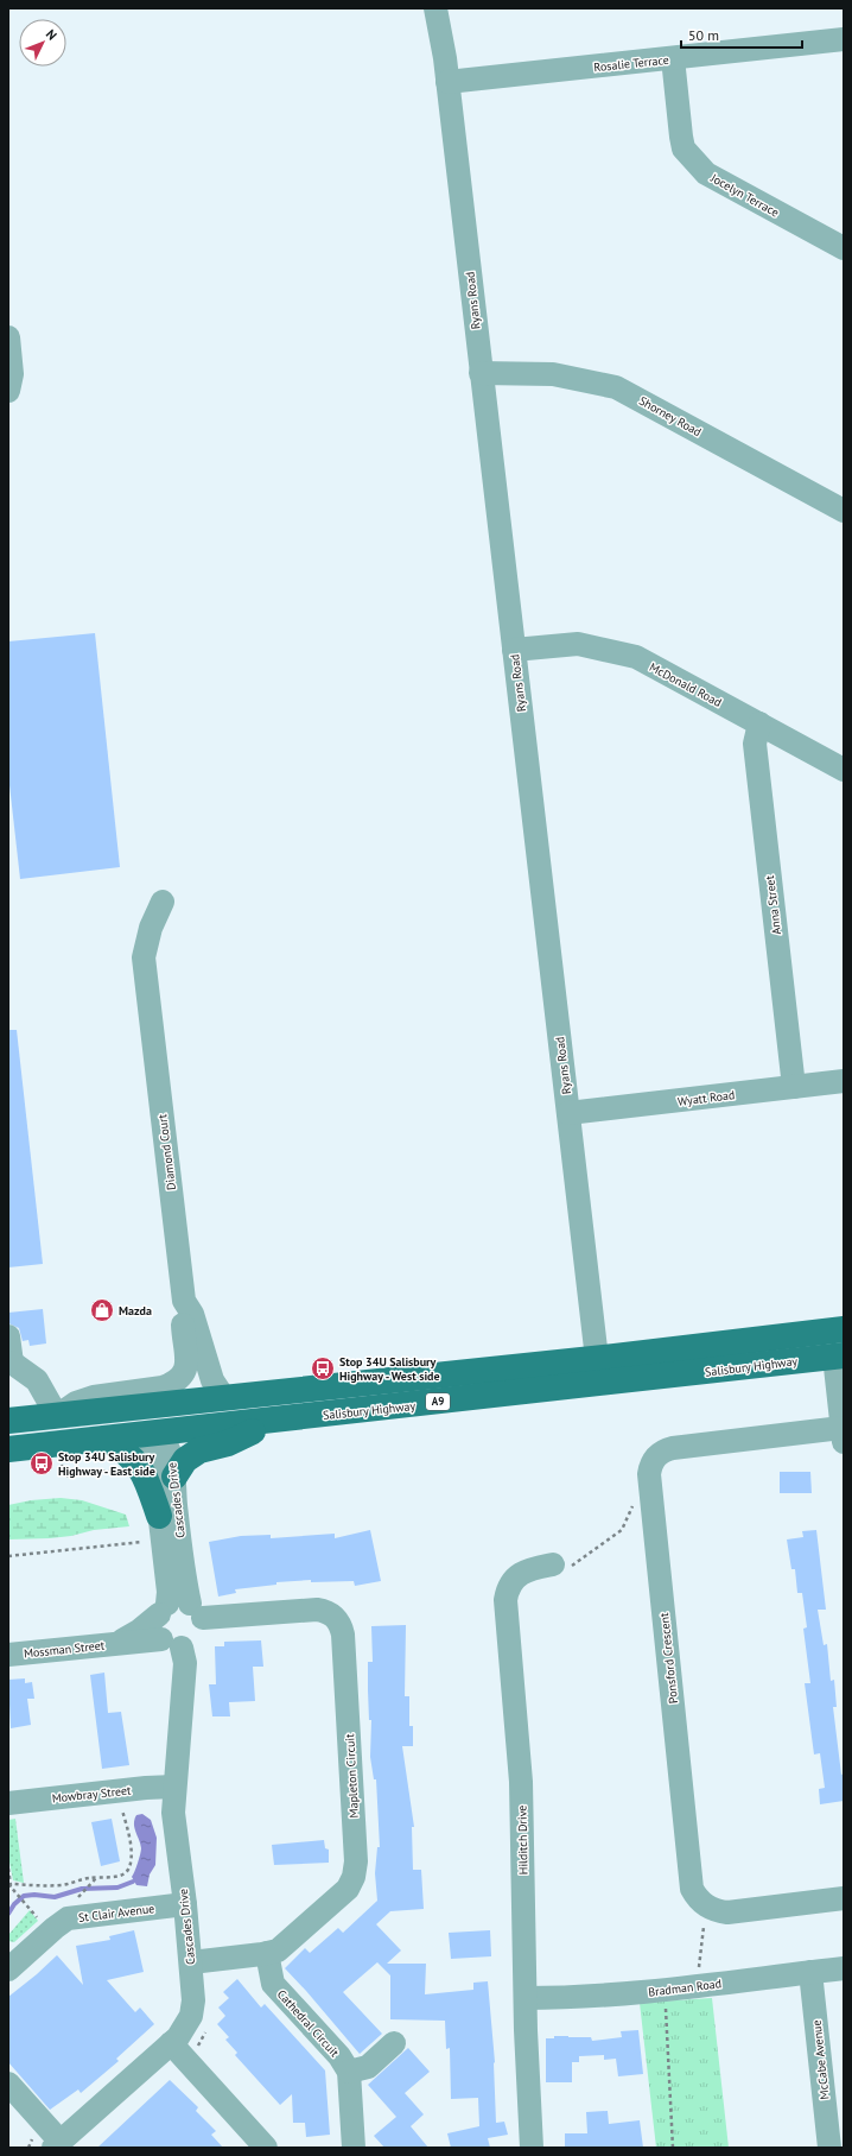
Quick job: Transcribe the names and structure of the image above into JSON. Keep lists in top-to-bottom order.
{
  "streets": {
    "main road": ["Salisbury Highway", "A9"],
    "street": [
      "Rosalie Terrace",
      "Jocelyn Terrace",
      "Ryans Road",
      "Shorney Road",
      "McDonald Road",
      "Anna Street",
      "Wyatt Road",
      "Diamond Court",
      "Cascades Drive",
      "Mossman Street",
      "Ponsford Crescent",
      "Mapleton Circuit",
      "Mowbray Street",
      "Hilditch Drive",
      "St Clair Avenue",
      "Bradman Road",
      "Cathedral Circuit",
      "McCabe Avenue"
    ]
  },
  "crossings": [
    ["Rosalie Terrace", "Jocelyn Terrace"],
    ["Rosalie Terrace", "Ryans Road"],
    ["Ryans Road", "Shorney Road"],
    ["Ryans Road", "McDonald Road"],
    ["Ryans Road", "Wyatt Road"],
    ["Ryans Road", "A9"],
    ["McDonald Road", "Anna Street"],
    ["Anna Street", "Wyatt Road"],
    ["Diamond Court", "A9"],
    ["Salisbury Highway", "Cascades Drive"],
    ["Cascades Drive", "Mossman Street"],
    ["Cascades Drive", "Mapleton Circuit"],
    ["Cascades Drive", "Mowbray Street"],
    ["Cascades Drive", "St Clair Avenue"],
    ["Mossman Street", "Mapleton Circuit"],
    ["Mapleton Circuit", "Cathedral Circuit"],
    ["Hilditch Drive", "Bradman Road"],
    ["Bradman Road", "McCabe Avenue"]
  ],
  "places": {
    "shop": ["Mazda"],
    "bus stop": ["Stop 34U Salisbury Highway - West side", "Stop 34U Salisbury Highway - East side"]
  },
  "scale_bar": "50 m",
  "north": "top right"
}
